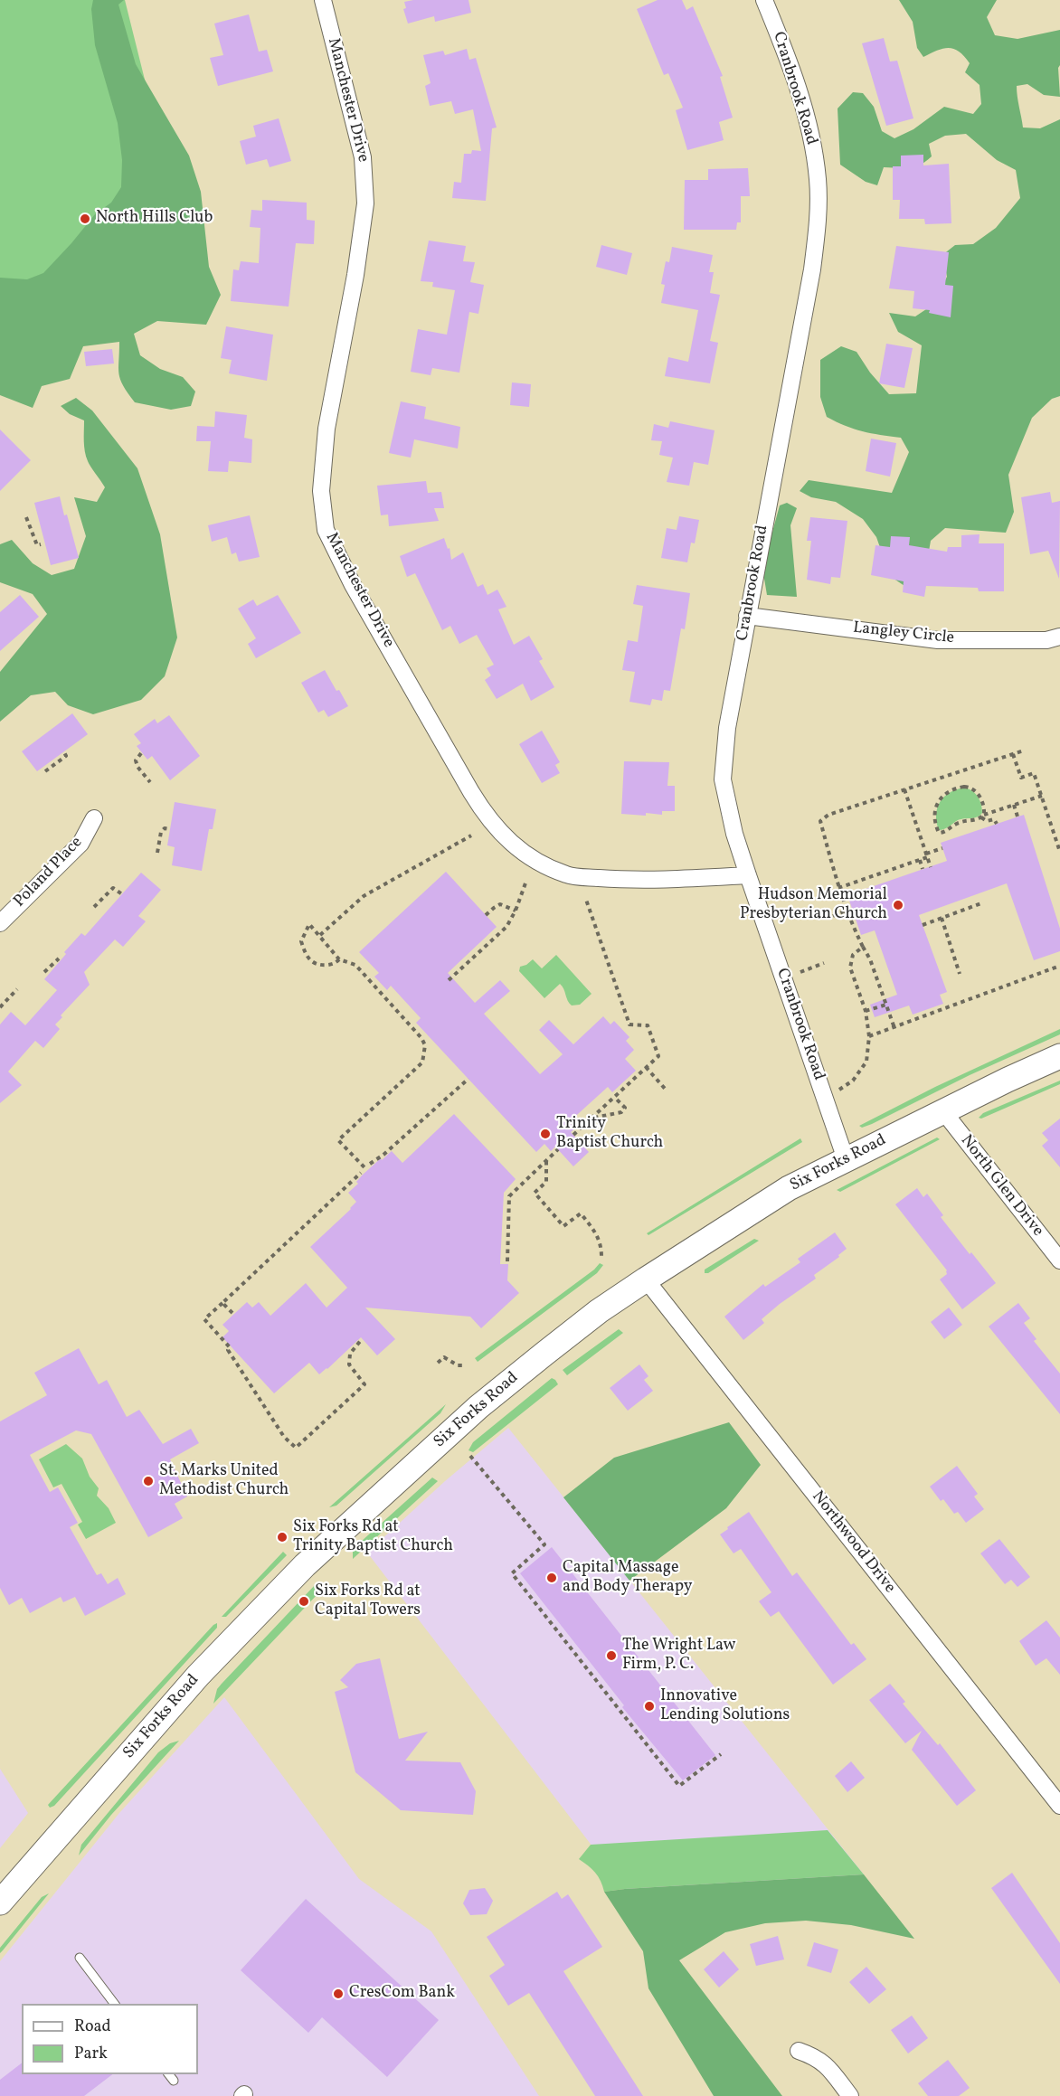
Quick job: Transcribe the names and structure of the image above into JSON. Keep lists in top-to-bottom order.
{
  "streets": {
    "main road": ["Six Forks Road"],
    "street": [
      "Cranbrook Road",
      "Manchester Drive",
      "Langley Circle",
      "Poland Place",
      "North Glen Drive",
      "Northwood Drive"
    ]
  },
  "crossings": [
    ["Cranbrook Road", "Manchester Drive"],
    ["Cranbrook Road", "Langley Circle"],
    ["Cranbrook Road", "Six Forks Road"],
    ["Six Forks Road", "North Glen Drive"],
    ["Six Forks Road", "Northwood Drive"]
  ],
  "places": [
    "North Hills Club",
    "Hudson Memorial Presbyterian Church",
    "Trinity Baptist Church",
    "St. Marks United Methodist Church",
    "Six Forks Rd at Trinity Baptist Church",
    "Capital Massage and Body Therapy",
    "Six Forks Rd at Capital Towers",
    "The Wright Law Firm, P. C.",
    "Innovative Lending Solutions",
    "CresCom Bank"
  ],
  "legend": ["Road", "Park"]
}
